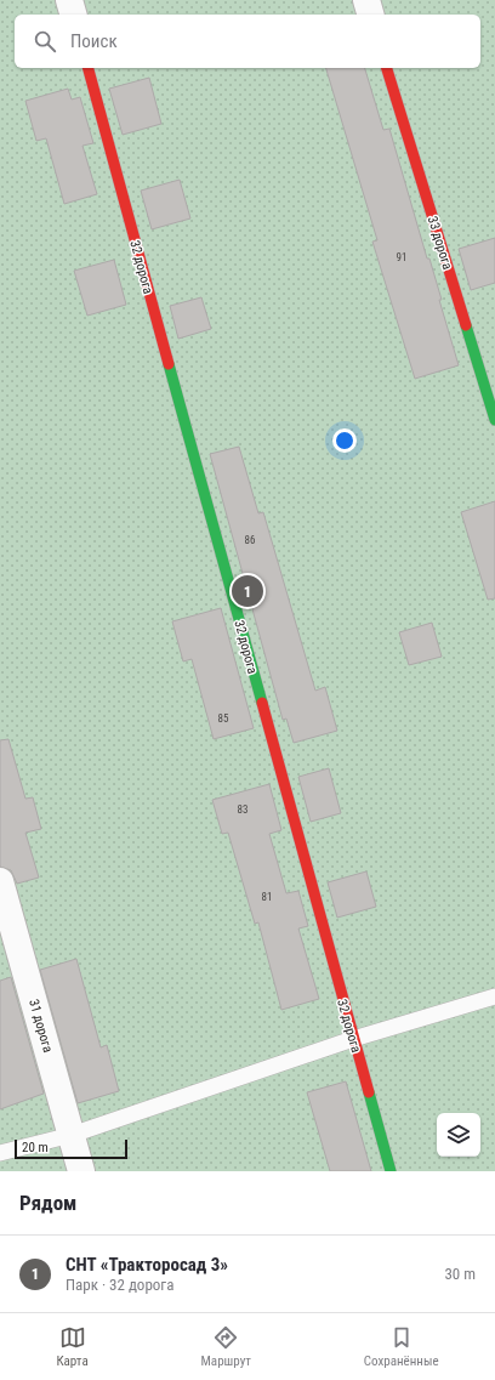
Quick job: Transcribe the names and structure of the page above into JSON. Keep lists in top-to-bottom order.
{
  "streets": {
    "street": ["33 дорога", "32 дорога", "31 дорога"]
  },
  "house_numbers": [
    "91",
    "86",
    "85",
    "83",
    "81"
  ],
  "scale_bar": "20 m",
  "page": {
    "search": "Поиск",
    "pins": "1",
    "scale": "20 m",
    "heading": "Рядом",
    "list": [
      {
        "mark": "1",
        "name": "СНТ «Тракторосад 3»",
        "note": "Парк · 32 дорога",
        "value": "30 m"
      }
    ],
    "nav": ["Карта", "Маршрут", "Сохранённые"]
  }
}
